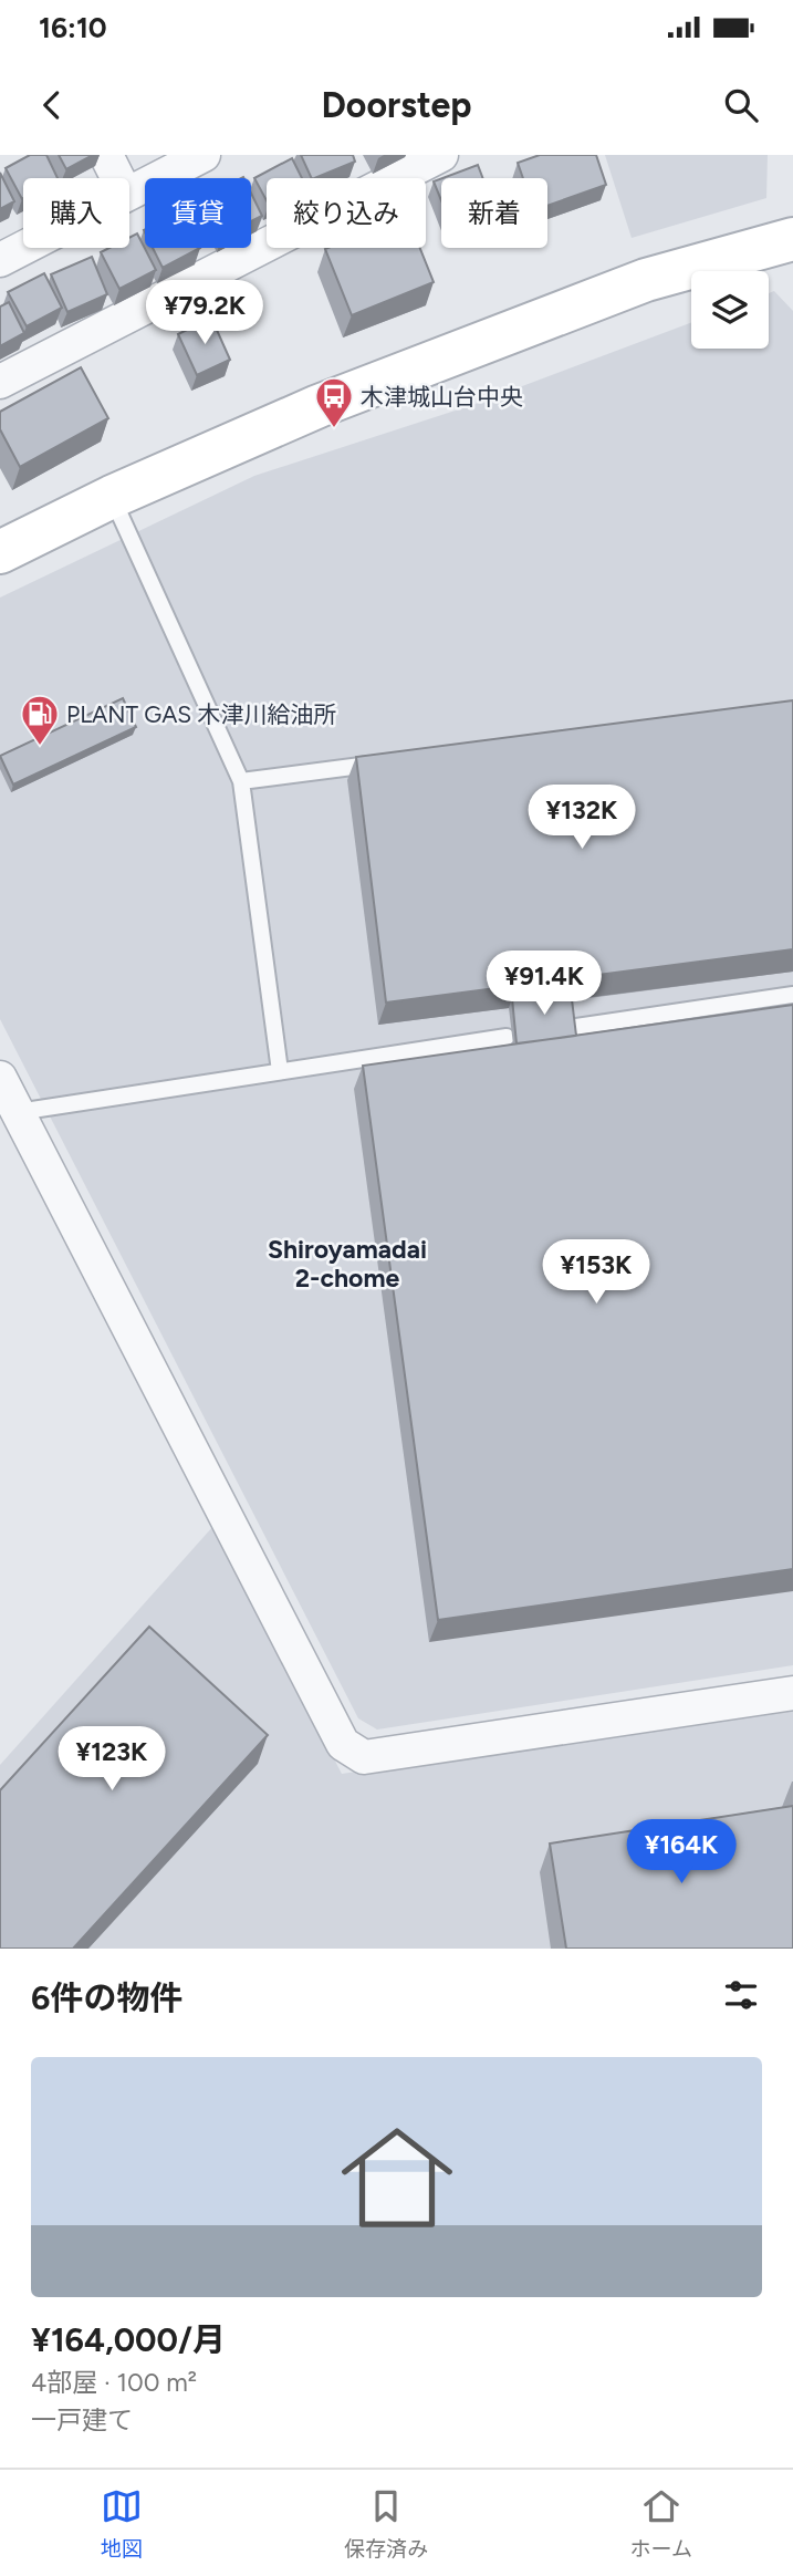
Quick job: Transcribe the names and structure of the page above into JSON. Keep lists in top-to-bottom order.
{
  "districts": ["Shiroyamadai 2-chome"],
  "places": {
    "bus stop": ["木津城山台中央"],
    "fuel station": ["PLANT GAS 木津川給油所"]
  },
  "page": {
    "status": "16:10",
    "header": "Doorstep",
    "chip": [
      "購入",
      "賃貸",
      "絞り込み",
      "新着"
    ],
    "price": [
      "¥79.2K",
      "¥132K",
      "¥91.4K",
      "¥153K",
      "¥123K",
      "¥164K"
    ],
    "heading": "6件の物件",
    "list": [
      {
        "name": "¥164,000/月",
        "note": "4部屋 · 100 m² · 一戸建て"
      }
    ],
    "tabs": ["地図", "保存済み", "ホーム"]
  }
}
